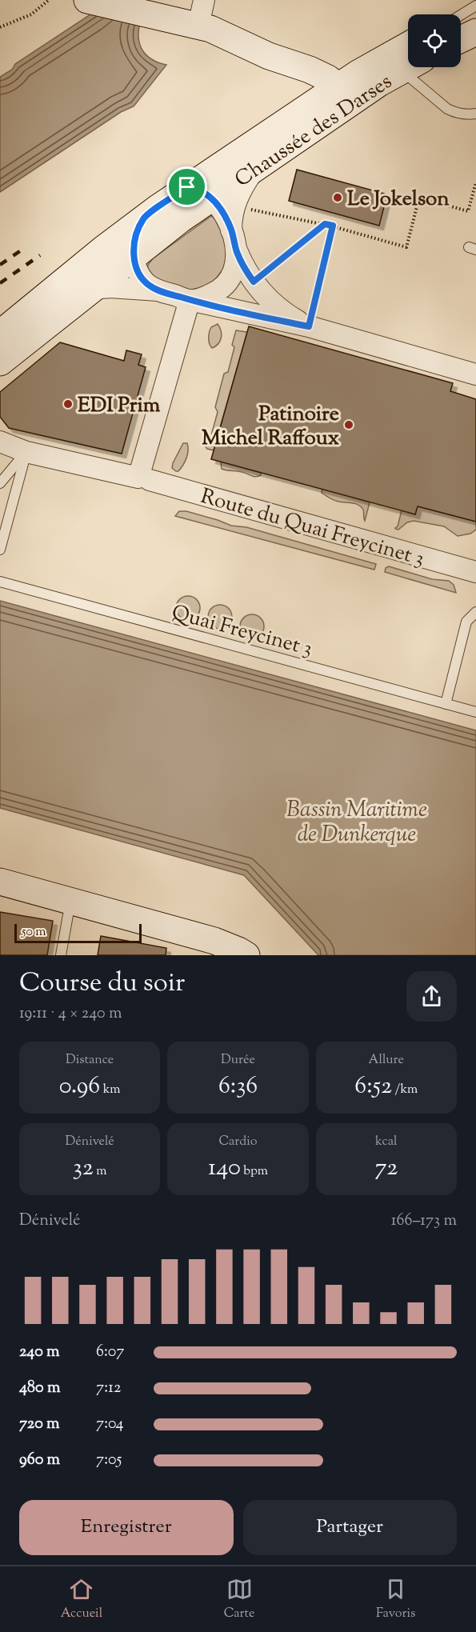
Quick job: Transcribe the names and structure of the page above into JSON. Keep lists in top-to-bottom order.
{
  "streets": {
    "main road": ["Chaussée des Darses"],
    "street": ["Route du Quai Freycinet 3"],
    "lane": ["Quai Freycinet 3"]
  },
  "water": ["Bassin Maritime de Dunkerque"],
  "places": ["Le Jokelson", "EDI Prim", "Patinoire Michel Raffoux"],
  "scale_bar": "50 m",
  "page": {
    "scale": "50 m",
    "heading": ["Course du soir", "19:11 · 4 × 240 m"],
    "stats": [
      ["Distance", "0.96 km"],
      ["Durée", "6:36"],
      ["Allure", "6:52 /km"],
      ["Dénivelé", "32 m"],
      ["Cardio", "140 bpm"],
      ["kcal", "72"]
    ],
    "chart": ["Dénivelé", "166–173 m"],
    "list": [
      {
        "name": "240 m",
        "note": "6:07"
      },
      {
        "name": "480 m",
        "note": "7:12"
      },
      {
        "name": "720 m",
        "note": "7:04"
      },
      {
        "name": "960 m",
        "note": "7:05"
      }
    ],
    "buttons": ["Enregistrer", "Partager"],
    "tabs": ["Accueil", "Carte", "Favoris"]
  }
}
